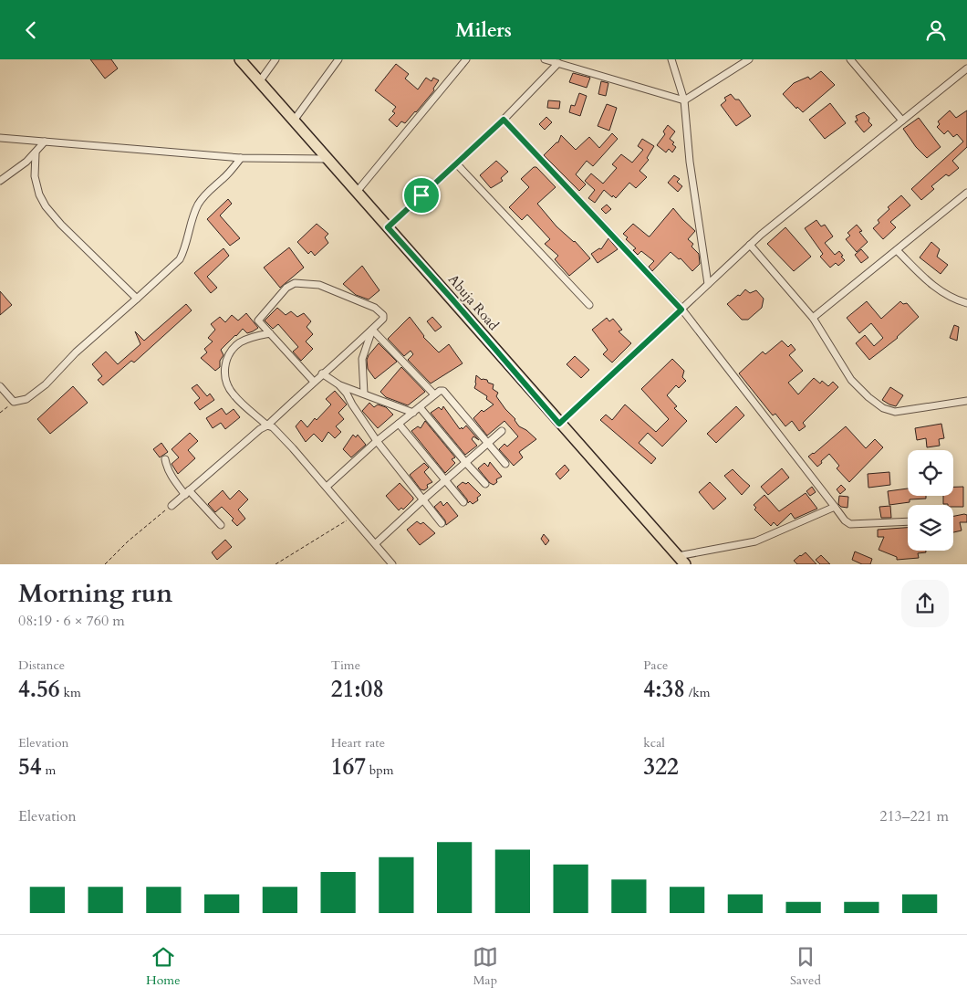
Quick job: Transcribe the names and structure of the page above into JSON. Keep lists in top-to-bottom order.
{
  "streets": {
    "main road": ["Abuja Road"]
  },
  "page": {
    "header": "Milers",
    "heading": ["Morning run", "08:19 · 6 × 760 m"],
    "stats": [
      ["Distance", "4.56 km"],
      ["Time", "21:08"],
      ["Pace", "4:38 /km"],
      ["Elevation", "54 m"],
      ["Heart rate", "167 bpm"],
      ["kcal", "322"]
    ],
    "chart": ["Elevation", "213–221 m"],
    "tabs": ["Home", "Map", "Saved"]
  }
}
